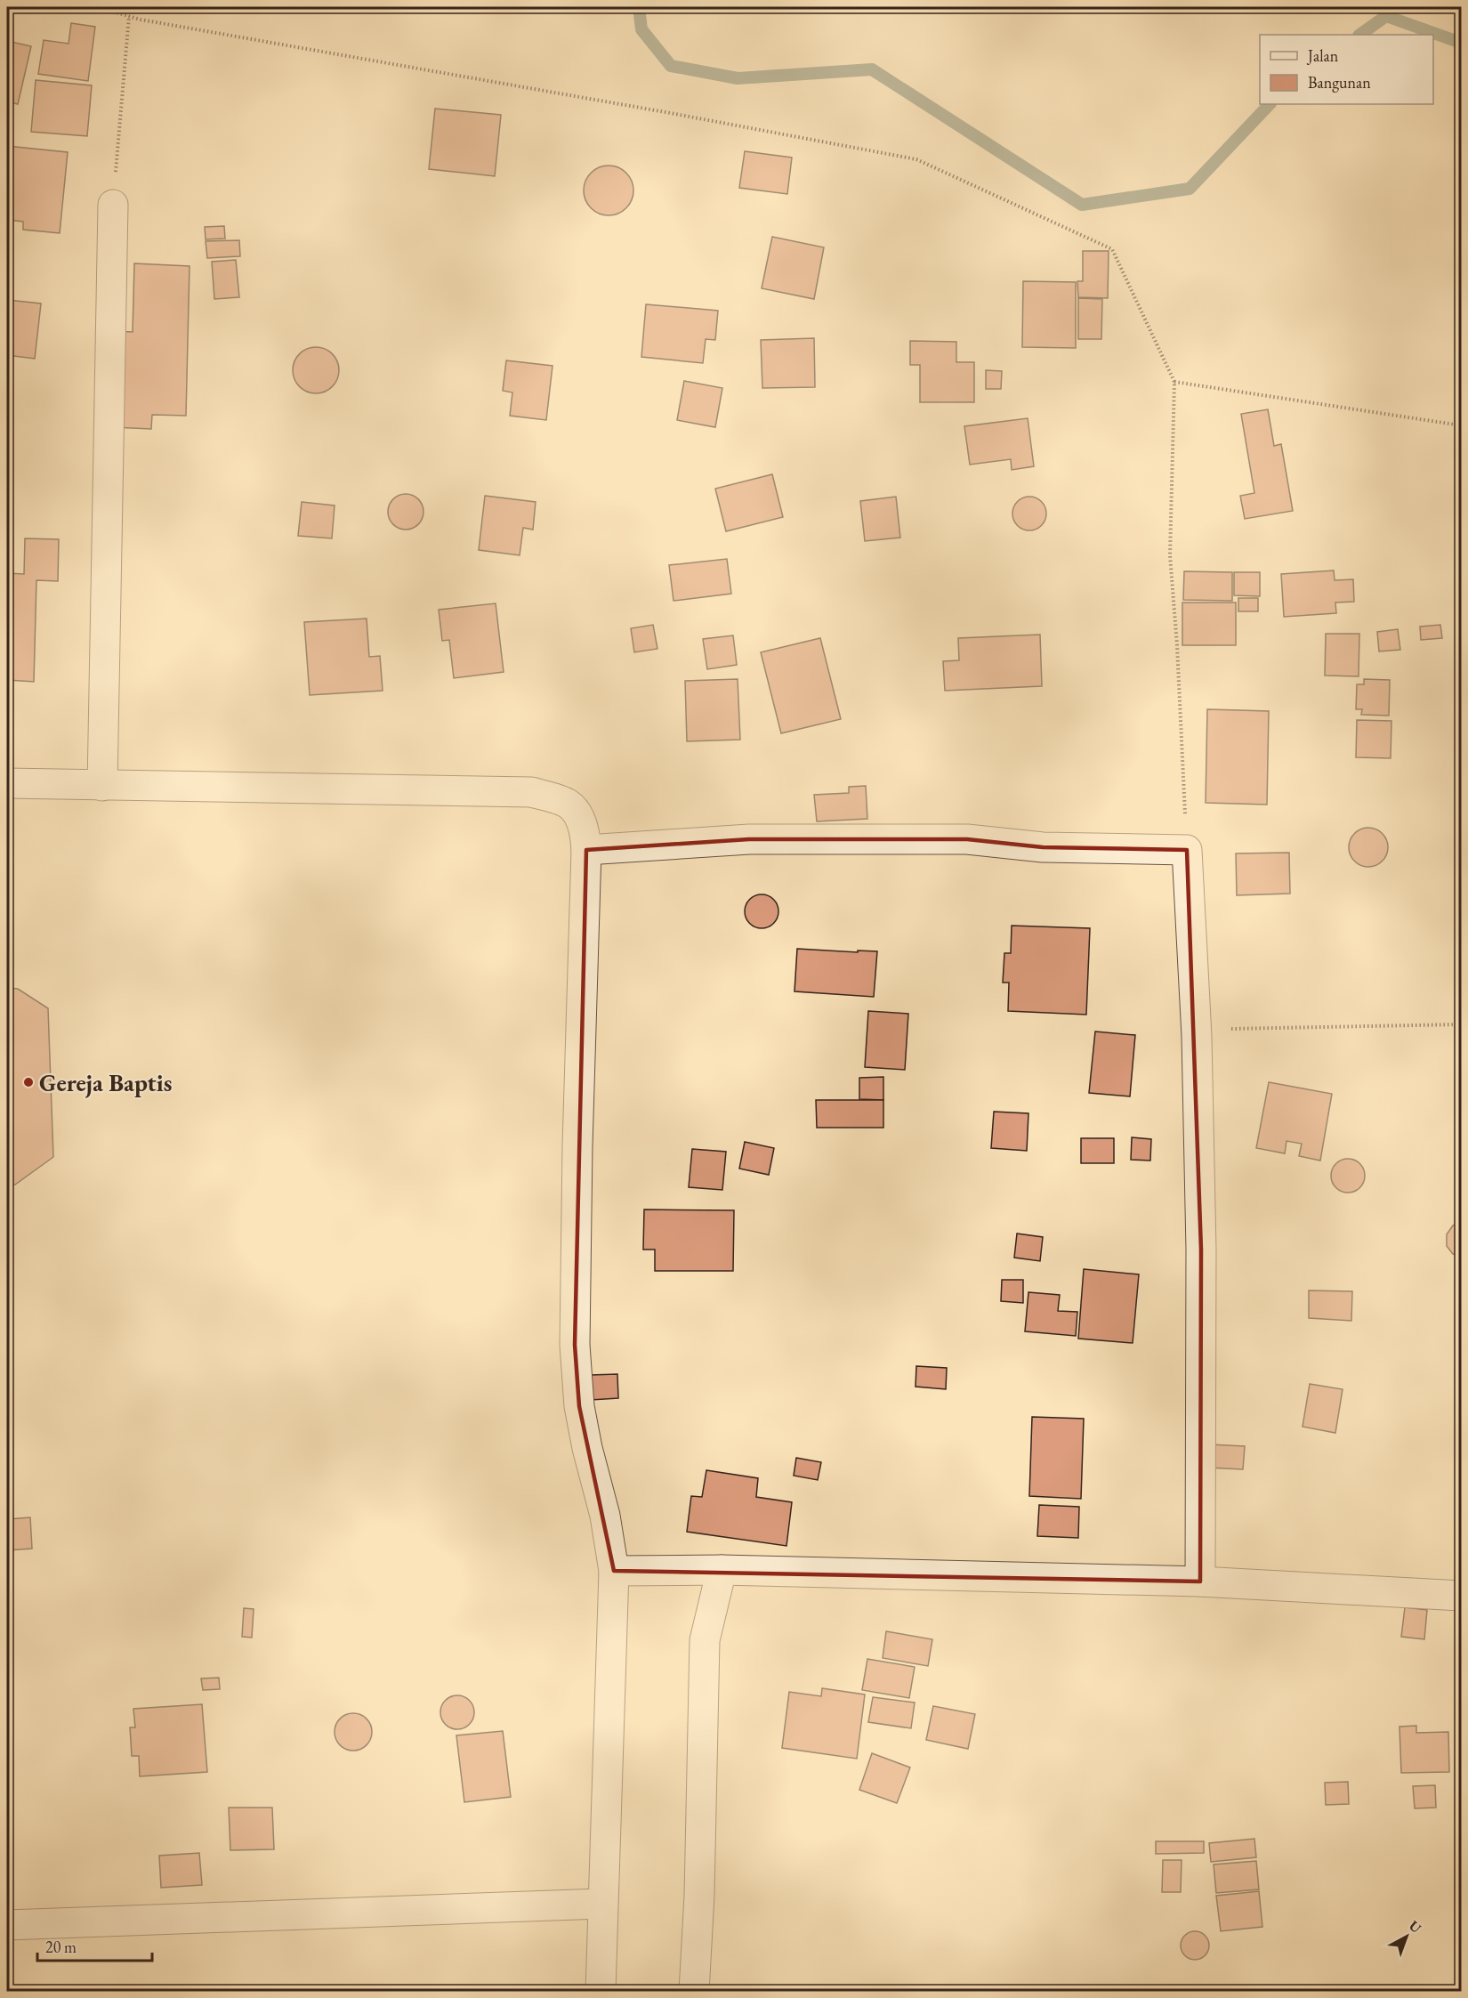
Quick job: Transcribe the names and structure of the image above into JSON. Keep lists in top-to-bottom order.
{
  "places": ["Gereja Baptis"],
  "legend": ["Jalan", "Bangunan"],
  "scale_bar": "20 m",
  "north": "top right"
}
